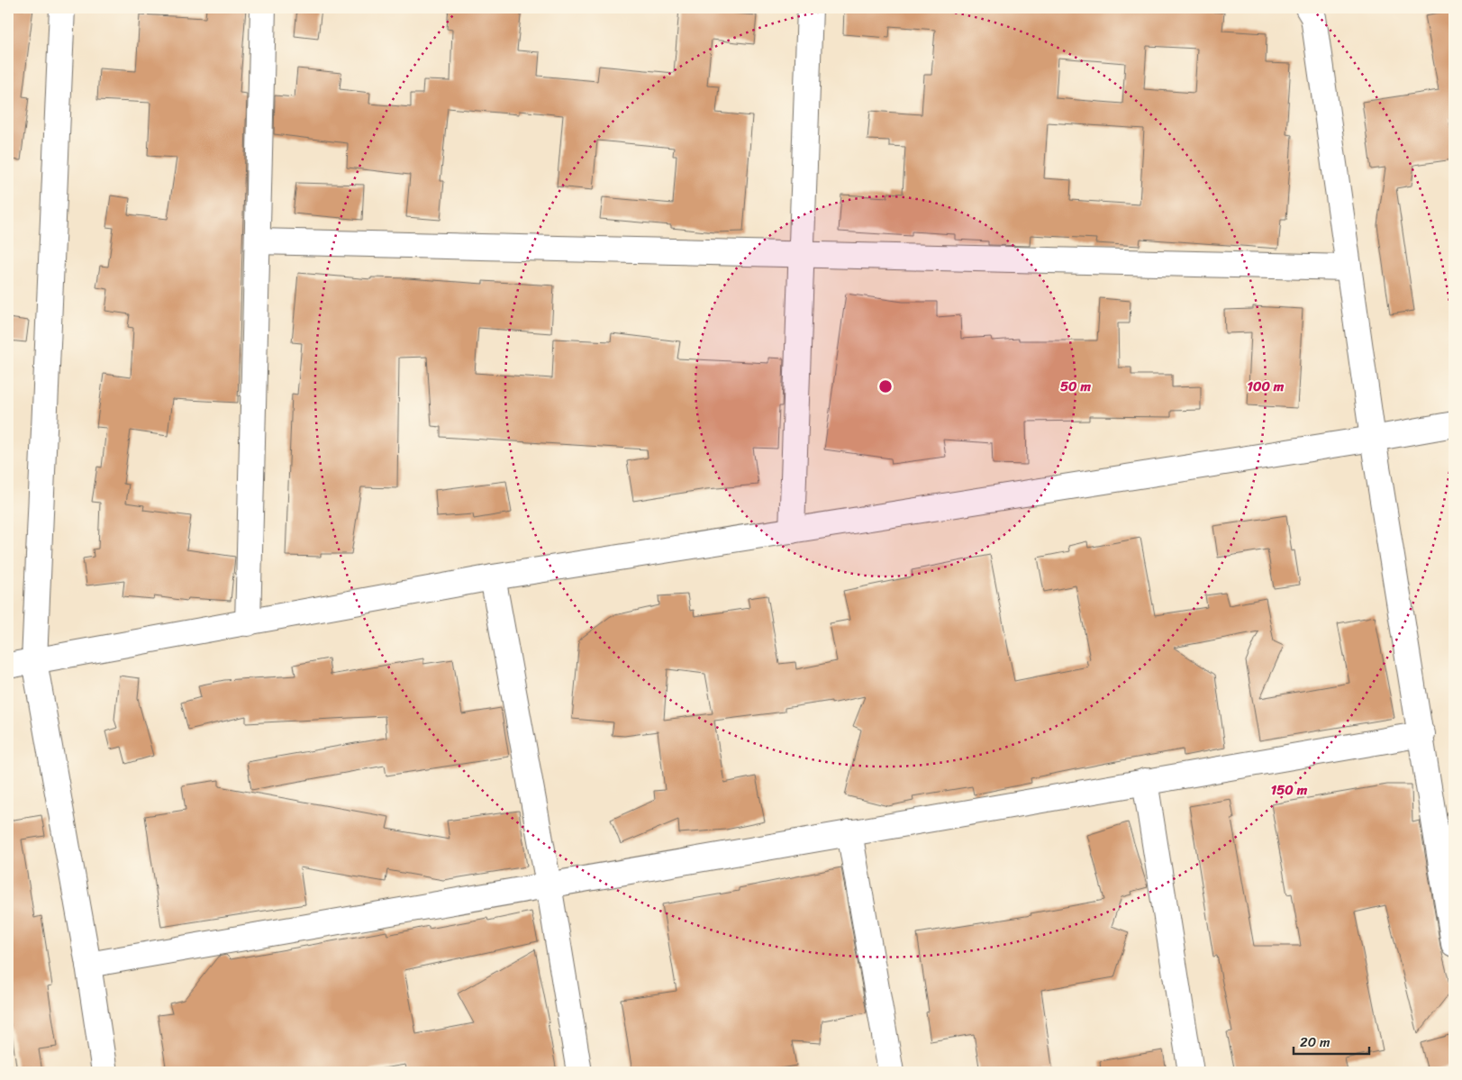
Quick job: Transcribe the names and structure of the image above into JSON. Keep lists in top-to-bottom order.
{
  "scale_bar": "20 m",
  "rings": ["50 m", "100 m", "150 m"]
}
